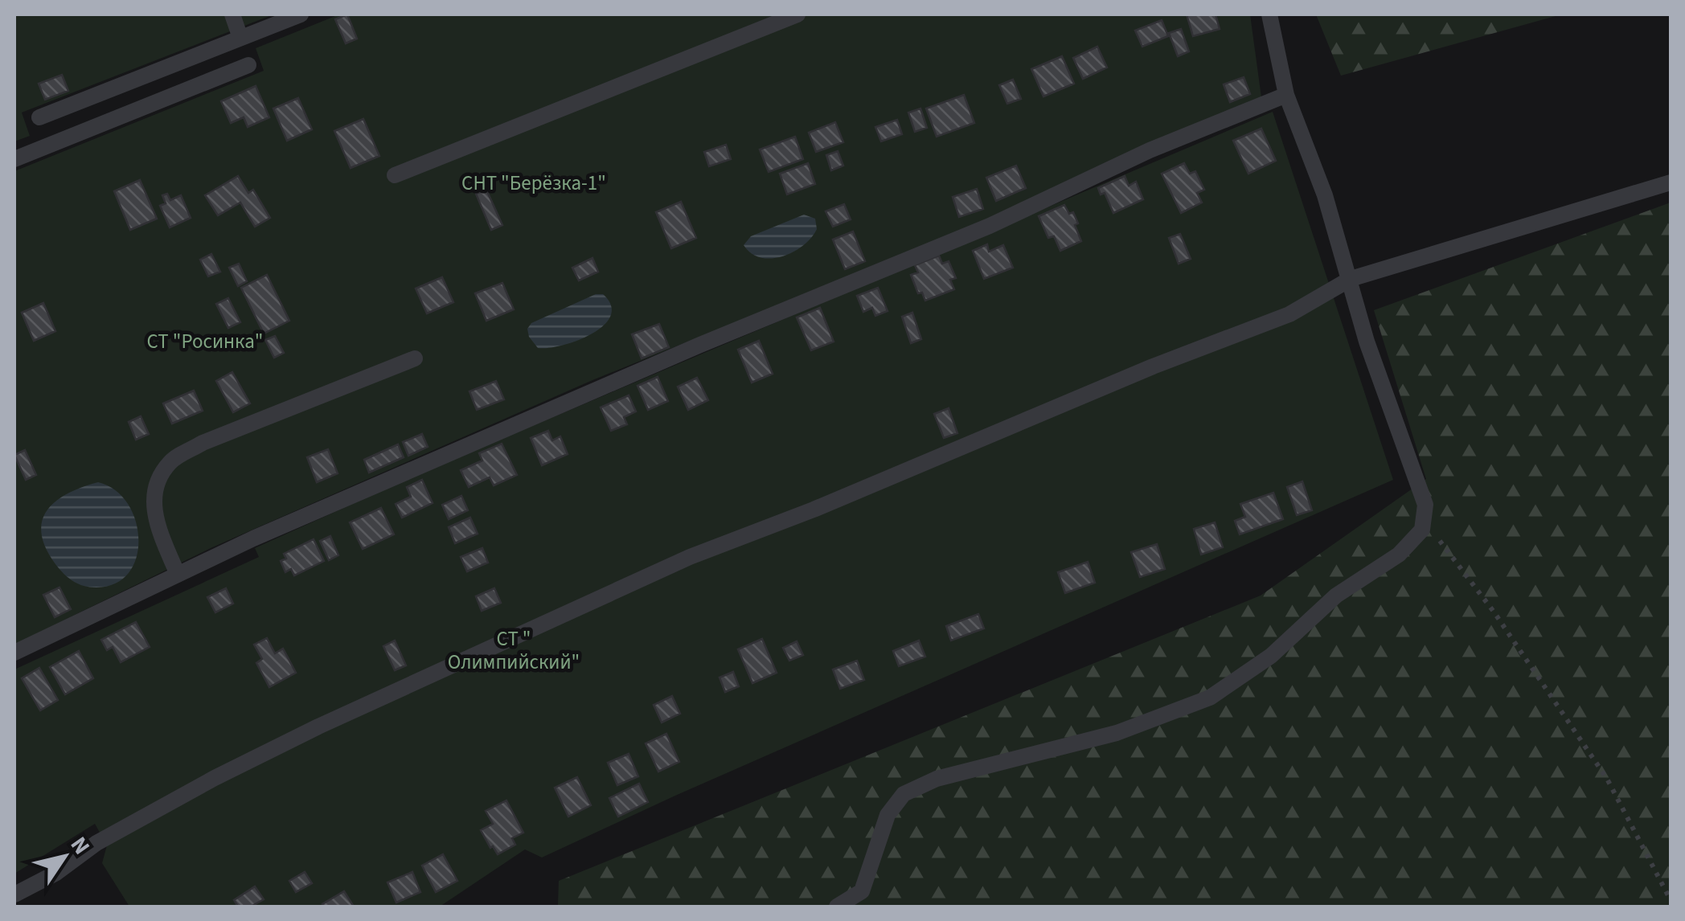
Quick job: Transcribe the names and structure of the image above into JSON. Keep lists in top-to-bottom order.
{
  "parks": ["СНТ \"Берёзка-1\"", "СТ \"Росинка\"", "СТ \" Олимпийский\""],
  "north": "top right"
}
